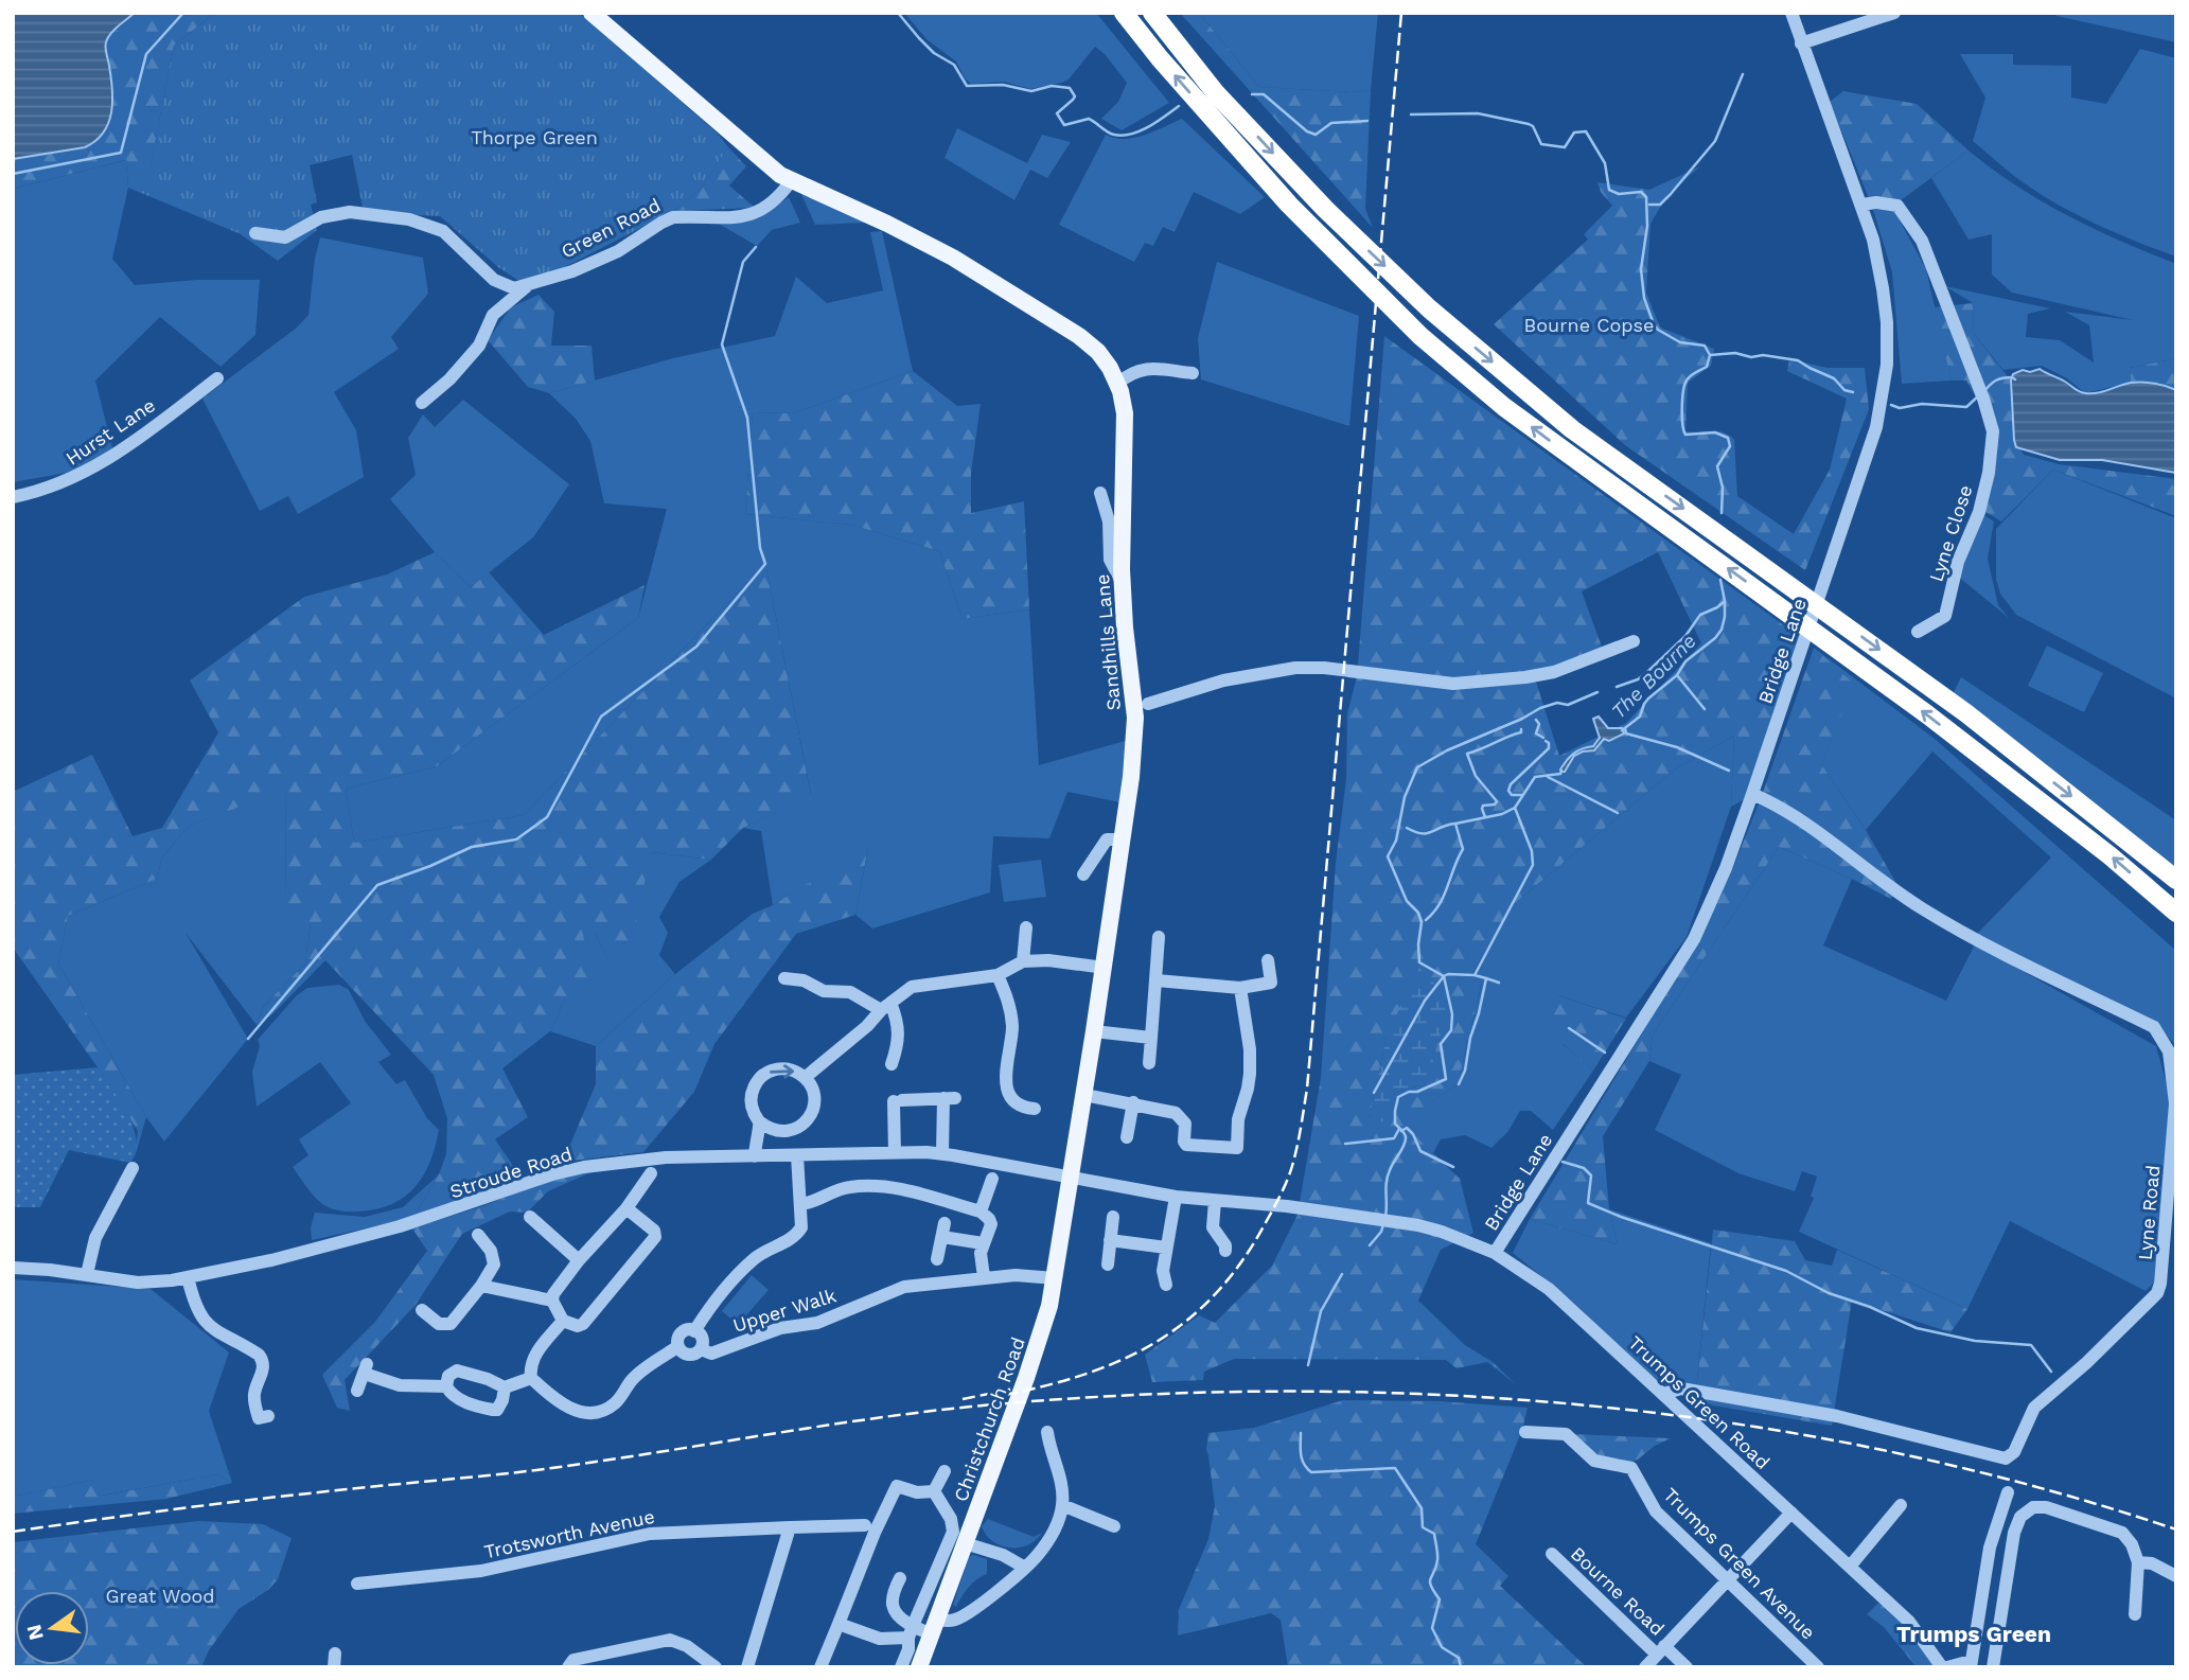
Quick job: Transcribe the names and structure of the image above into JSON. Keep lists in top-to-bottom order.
{
  "streets": {
    "main road": ["Sandhills Lane", "Christchurch Road"],
    "street": [
      "Green Road",
      "Hurst Lane",
      "Lyne Close",
      "Bridge Lane",
      "Stroude Road",
      "Lyne Road",
      "Upper Walk",
      "Trumps Green Road",
      "Trotsworth Avenue",
      "Trumps Green Avenue",
      "Bourne Road"
    ]
  },
  "crossings": [
    ["Green Road", "Sandhills Lane"],
    ["Lyne Close", "Bridge Lane"],
    ["Sandhills Lane", "Stroude Road"],
    ["Sandhills Lane", "Christchurch Road"],
    ["Bridge Lane", "Lyne Road"],
    ["Bridge Lane", "Trumps Green Road"],
    ["Stroude Road", "Christchurch Road"],
    ["Lyne Road", "Trumps Green Road"],
    ["Upper Walk", "Christchurch Road"]
  ],
  "districts": ["Trumps Green"],
  "water": ["The Bourne"],
  "parks": ["Thorpe Green", "Bourne Copse", "Great Wood"],
  "north": "left"
}
